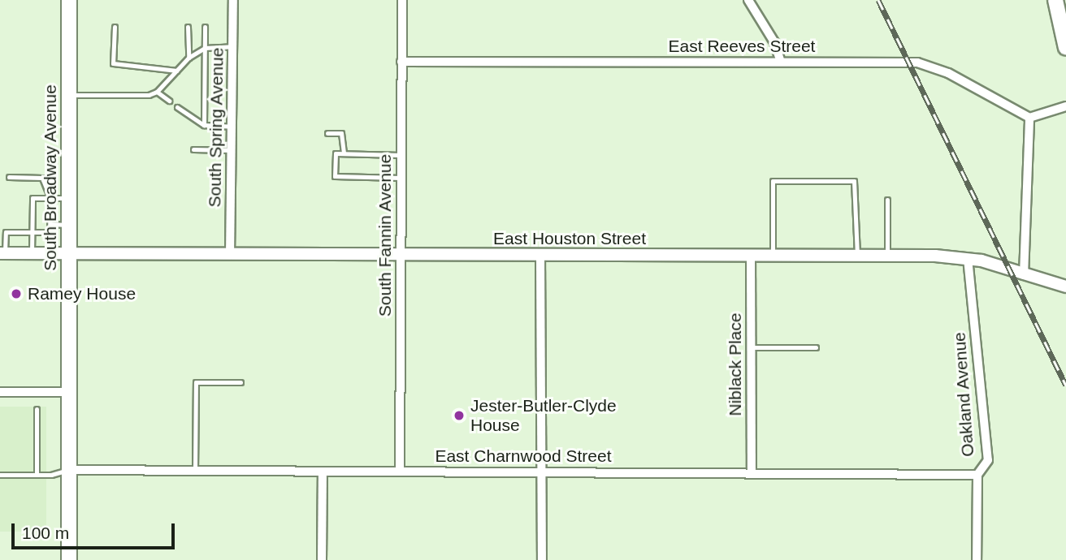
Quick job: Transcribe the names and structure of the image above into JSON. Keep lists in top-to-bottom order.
{
  "streets": {
    "main road": ["South Broadway Avenue"],
    "street": [
      "East Reeves Street",
      "South Spring Avenue",
      "South Fannin Avenue",
      "East Houston Street",
      "Niblack Place",
      "Oakland Avenue",
      "East Charnwood Street"
    ]
  },
  "crossings": [
    ["East Reeves Street", "South Fannin Avenue"],
    ["South Spring Avenue", "East Houston Street"],
    ["South Broadway Avenue", "East Houston Street"],
    ["South Broadway Avenue", "East Charnwood Street"],
    ["South Fannin Avenue", "East Houston Street"],
    ["South Fannin Avenue", "East Charnwood Street"],
    ["East Houston Street", "Niblack Place"],
    ["East Houston Street", "Oakland Avenue"],
    ["Niblack Place", "East Charnwood Street"],
    ["Oakland Avenue", "East Charnwood Street"]
  ],
  "places": ["Ramey House", "Jester-Butler-Clyde House"],
  "scale_bar": "100 m"
}
